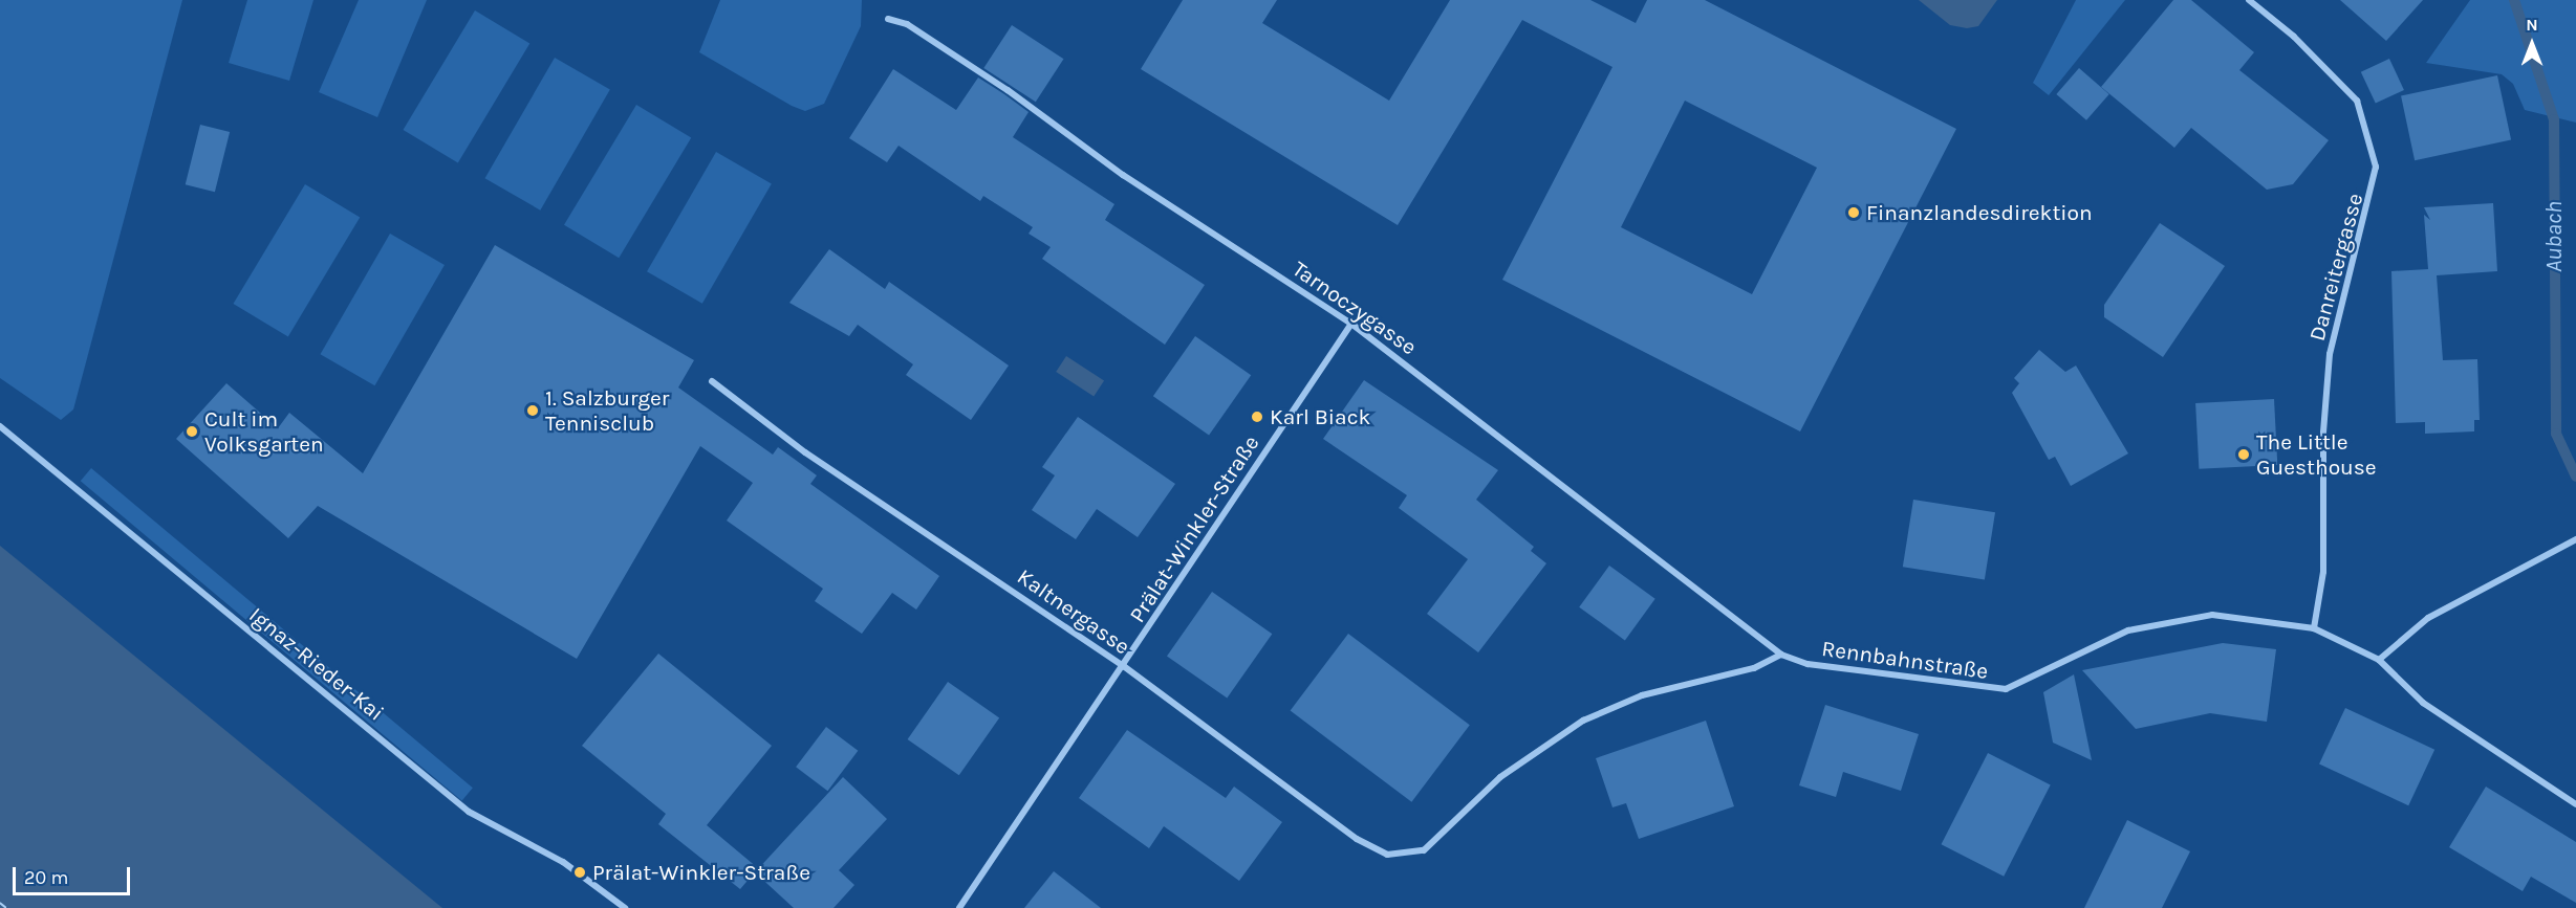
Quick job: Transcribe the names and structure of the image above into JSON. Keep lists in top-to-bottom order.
{
  "streets": {
    "street": [
      "Danreitergasse",
      "Tarnoczygasse",
      "Prälat-Winkler-Straße",
      "Kaltnergasse",
      "Rennbahnstraße",
      "Ignaz-Rieder-Kai"
    ]
  },
  "crossings": [
    ["Danreitergasse", "Rennbahnstraße"],
    ["Tarnoczygasse", "Prälat-Winkler-Straße"],
    ["Tarnoczygasse", "Kaltnergasse"],
    ["Tarnoczygasse", "Rennbahnstraße"],
    ["Prälat-Winkler-Straße", "Kaltnergasse"],
    ["Kaltnergasse", "Rennbahnstraße"]
  ],
  "water": ["Aubach"],
  "places": [
    "Finanzlandesdirektion",
    "1. Salzburger Tennisclub",
    "Karl Biack",
    "Cult im Volksgarten",
    "The Little Guesthouse",
    "Prälat-Winkler-Straße"
  ],
  "scale_bar": "20 m",
  "north": "top"
}
